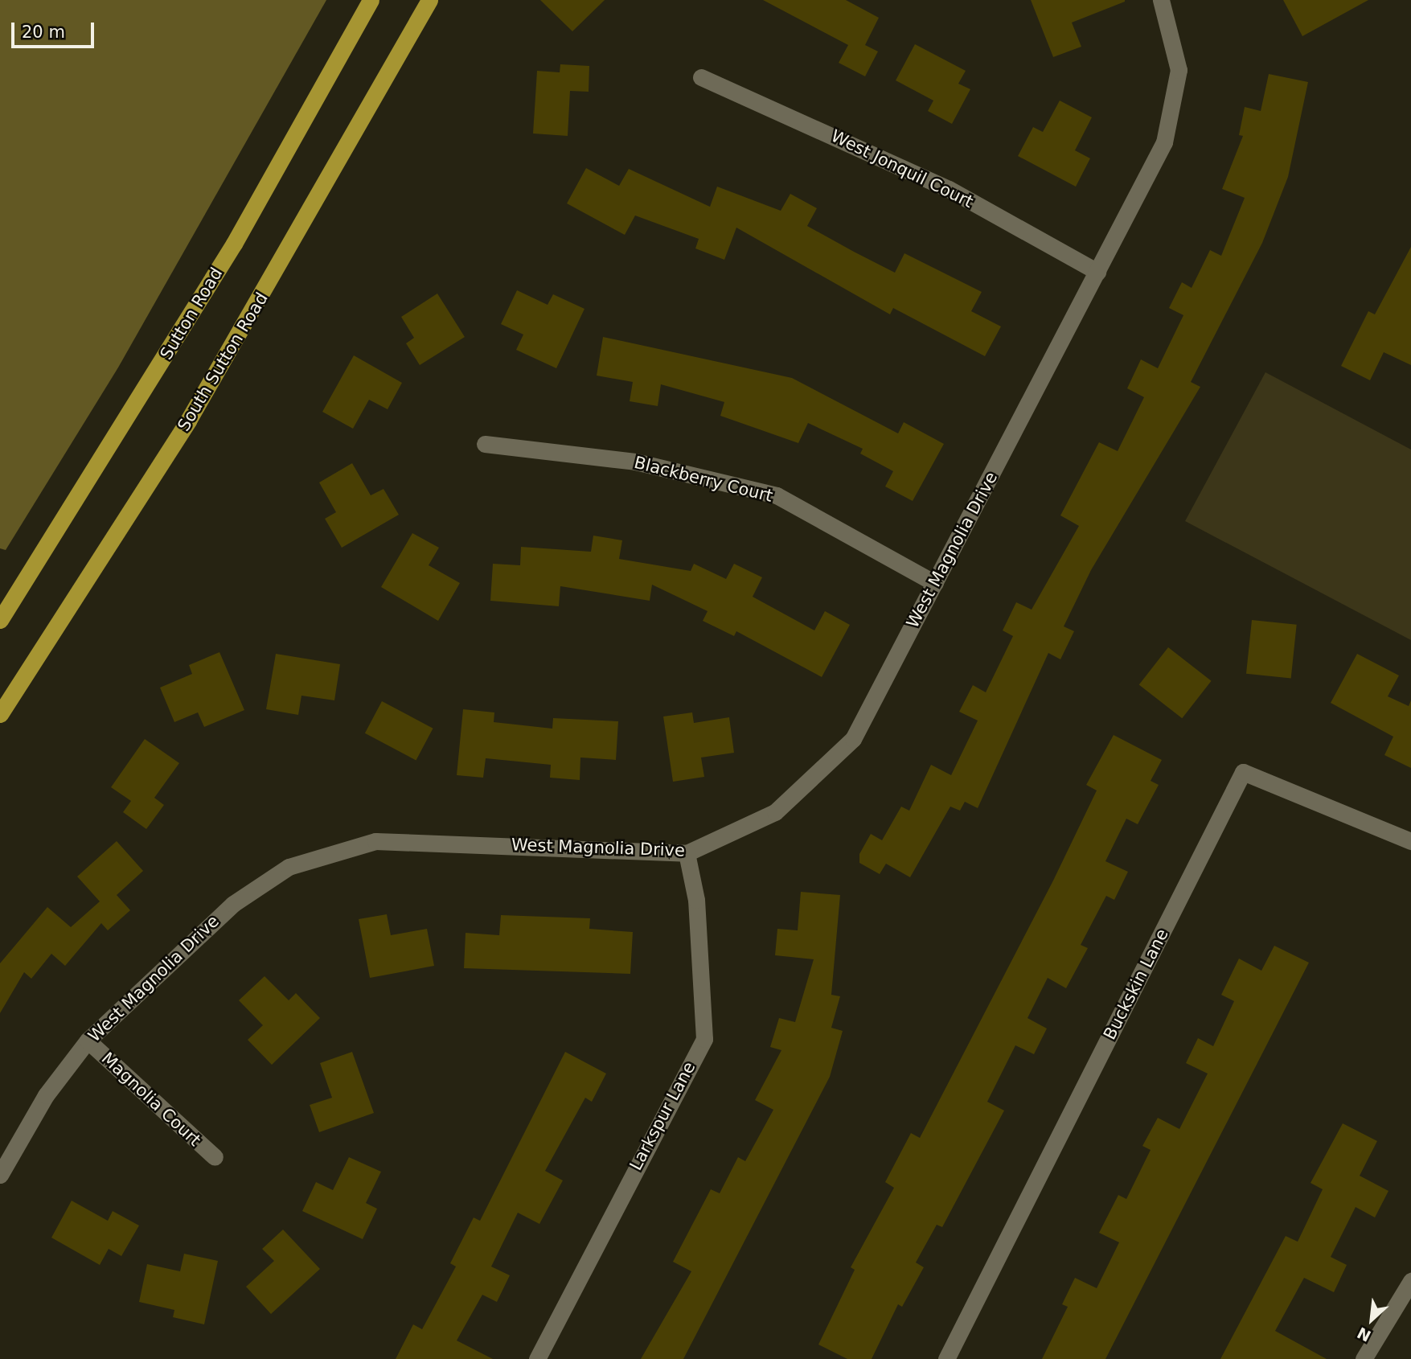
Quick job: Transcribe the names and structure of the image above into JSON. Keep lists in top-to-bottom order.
{
  "streets": {
    "main road": ["Sutton Road", "South Sutton Road"],
    "street": [
      "West Jonquil Court",
      "Blackberry Court",
      "West Magnolia Drive",
      "Buckskin Lane",
      "Magnolia Court",
      "Larkspur Lane"
    ]
  },
  "crossings": [
    ["West Jonquil Court", "West Magnolia Drive"],
    ["Blackberry Court", "West Magnolia Drive"],
    ["West Magnolia Drive", "Magnolia Court"],
    ["West Magnolia Drive", "Larkspur Lane"]
  ],
  "scale_bar": "20 m",
  "north": "bottom left"
}
